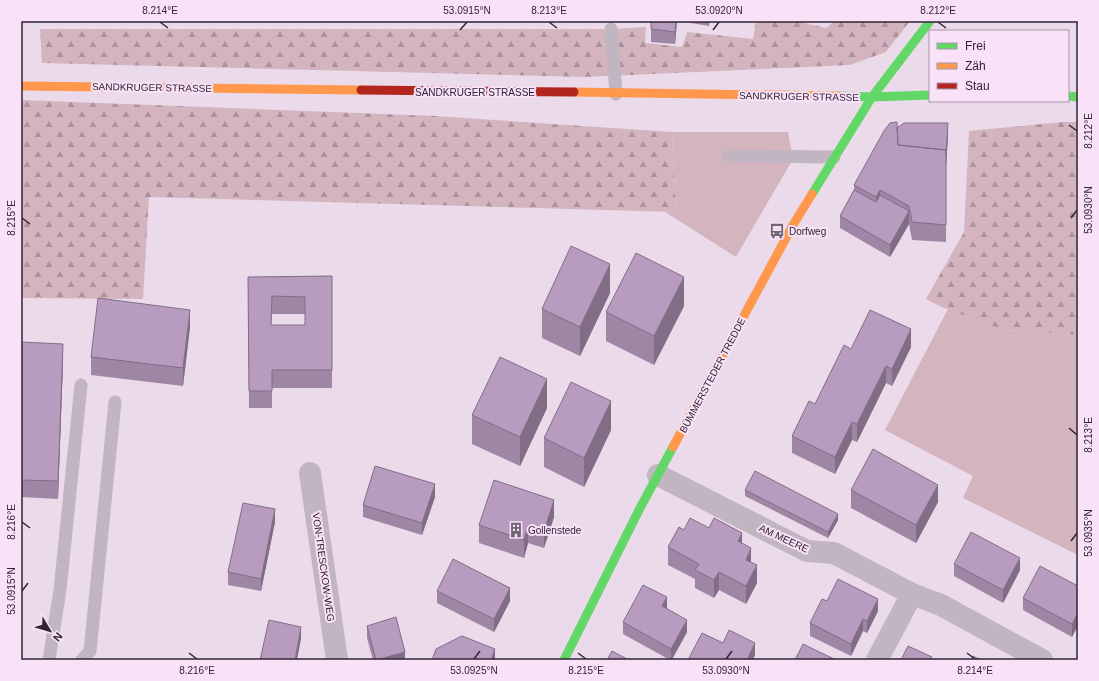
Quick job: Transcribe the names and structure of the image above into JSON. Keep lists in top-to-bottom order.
{
  "streets": {
    "street": [
      "SANDKRUGER STRASSE",
      "BÜMMERSTEDER TREDDE",
      "AM MEERE",
      "VON-TRESCKOW-WEG"
    ]
  },
  "crossings": [
    ["SANDKRUGER STRASSE", "BÜMMERSTEDER TREDDE"],
    ["BÜMMERSTEDER TREDDE", "AM MEERE"]
  ],
  "places": {
    "bus stop": ["Dorfweg"],
    "building": ["Gollenstede"]
  },
  "legend": ["Frei", "Zäh", "Stau"],
  "north": "bottom right",
  "coordinates": [
    "8.214°E",
    "53.0915°N",
    "8.213°E",
    "53.0920°N",
    "8.212°E",
    "53.0930°N",
    "8.215°E",
    "8.216°E",
    "53.0935°N",
    "53.0925°N"
  ]
}
